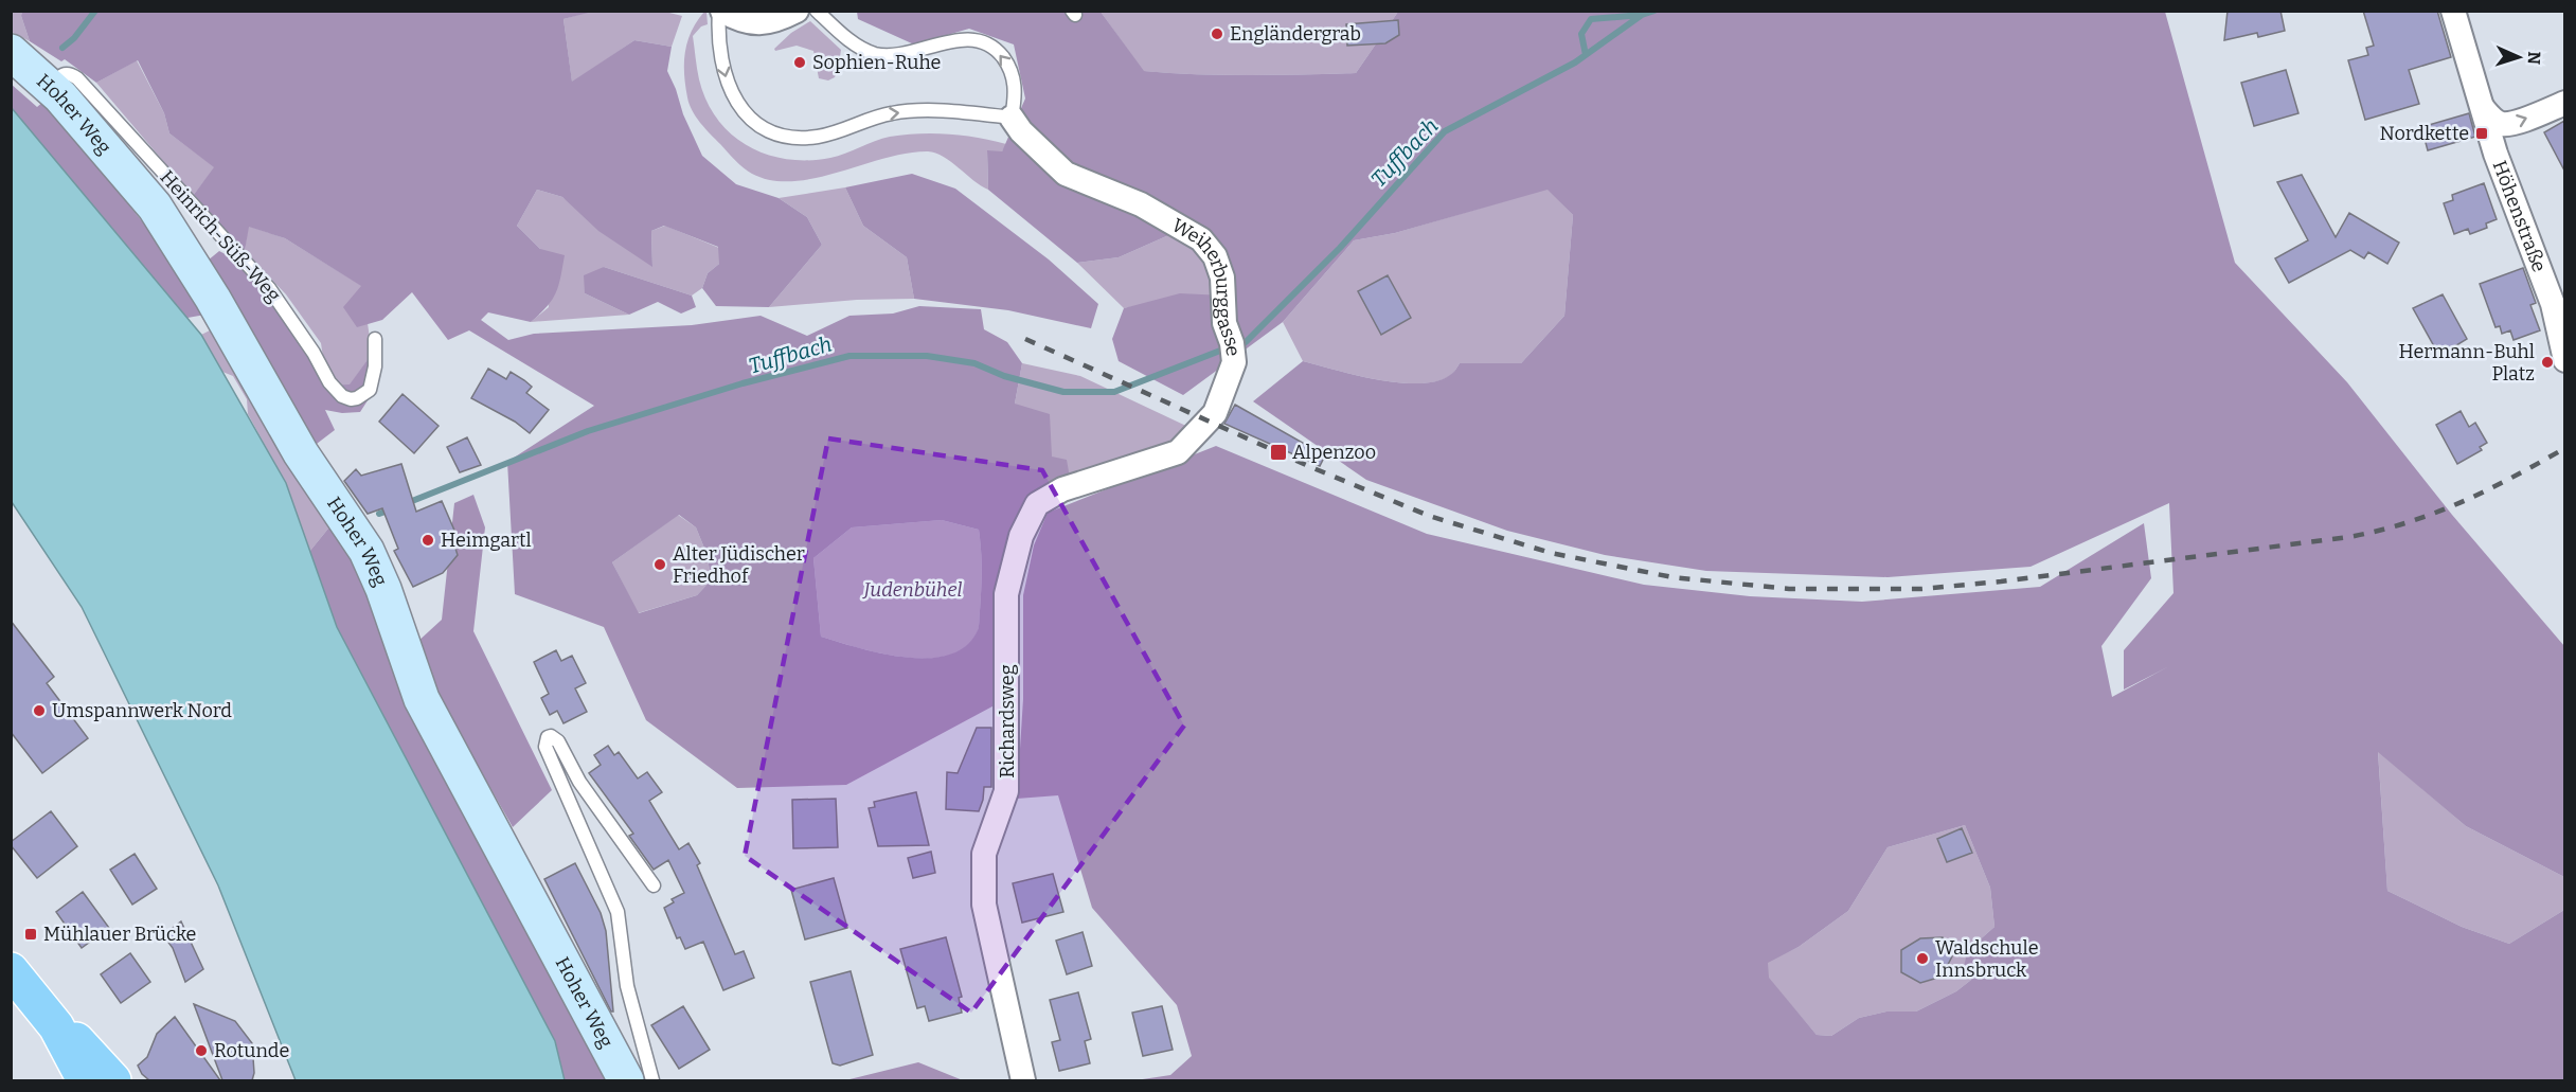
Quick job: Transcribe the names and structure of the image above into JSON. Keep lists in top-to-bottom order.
{
  "streets": {
    "street": [
      "Hoher Weg",
      "Höhenstraße",
      "Weiherburggasse",
      "Richardsweg"
    ],
    "lane": ["Heinrich-Süß-Weg"]
  },
  "crossings": [
    ["Hoher Weg", "Heinrich-Süß-Weg"],
    ["Weiherburggasse", "Richardsweg"]
  ],
  "water": ["Tuffbach"],
  "parks": ["Judenbühel"],
  "places": {
    "other": [
      "Engländergrab",
      "Sophien-Ruhe",
      "Hermann-Buhl Platz",
      "Heimgartl",
      "Alter Jüdischer Friedhof",
      "Umspannwerk Nord",
      "Waldschule Innsbruck",
      "Rotunde"
    ],
    "transit": ["Nordkette", "Alpenzoo", "Mühlauer Brücke"]
  },
  "north": "right"
}
